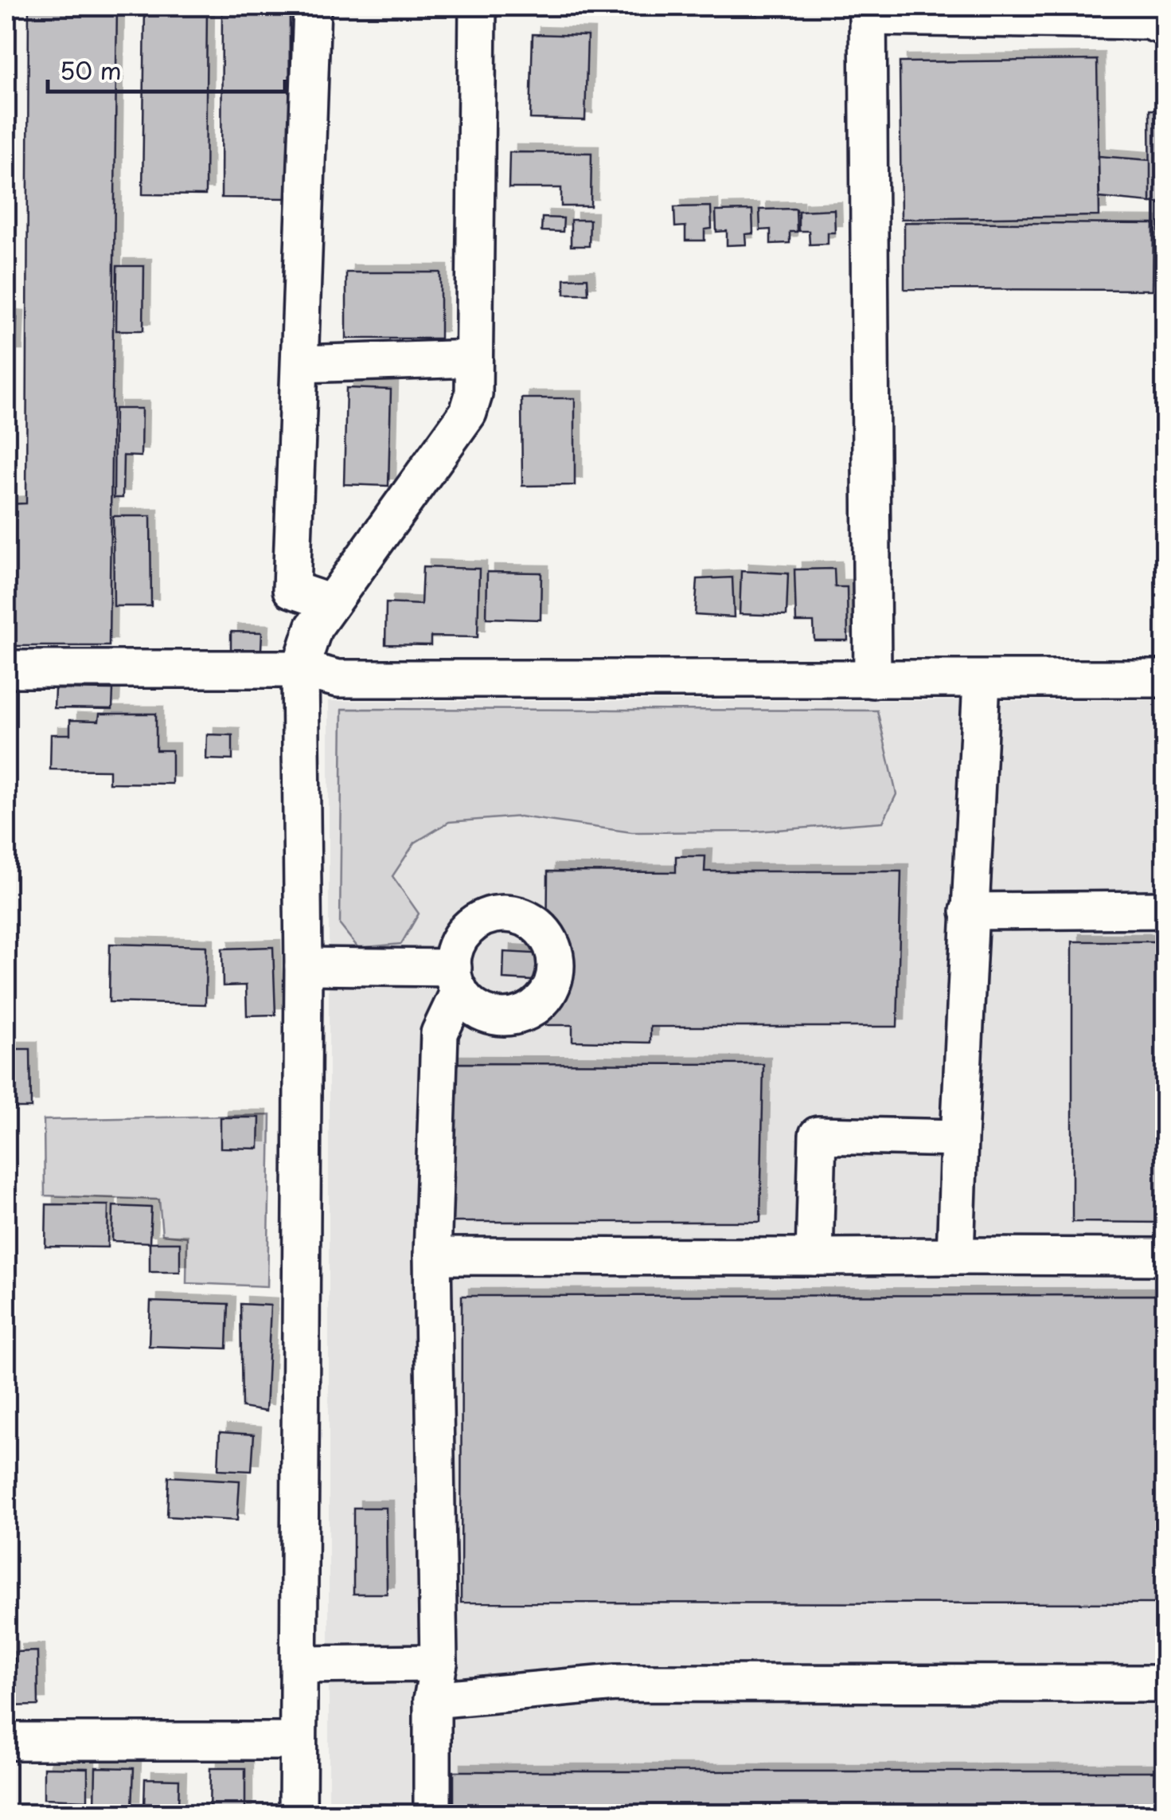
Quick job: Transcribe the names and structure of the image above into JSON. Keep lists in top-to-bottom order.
{
  "scale_bar": "50 m"
}
